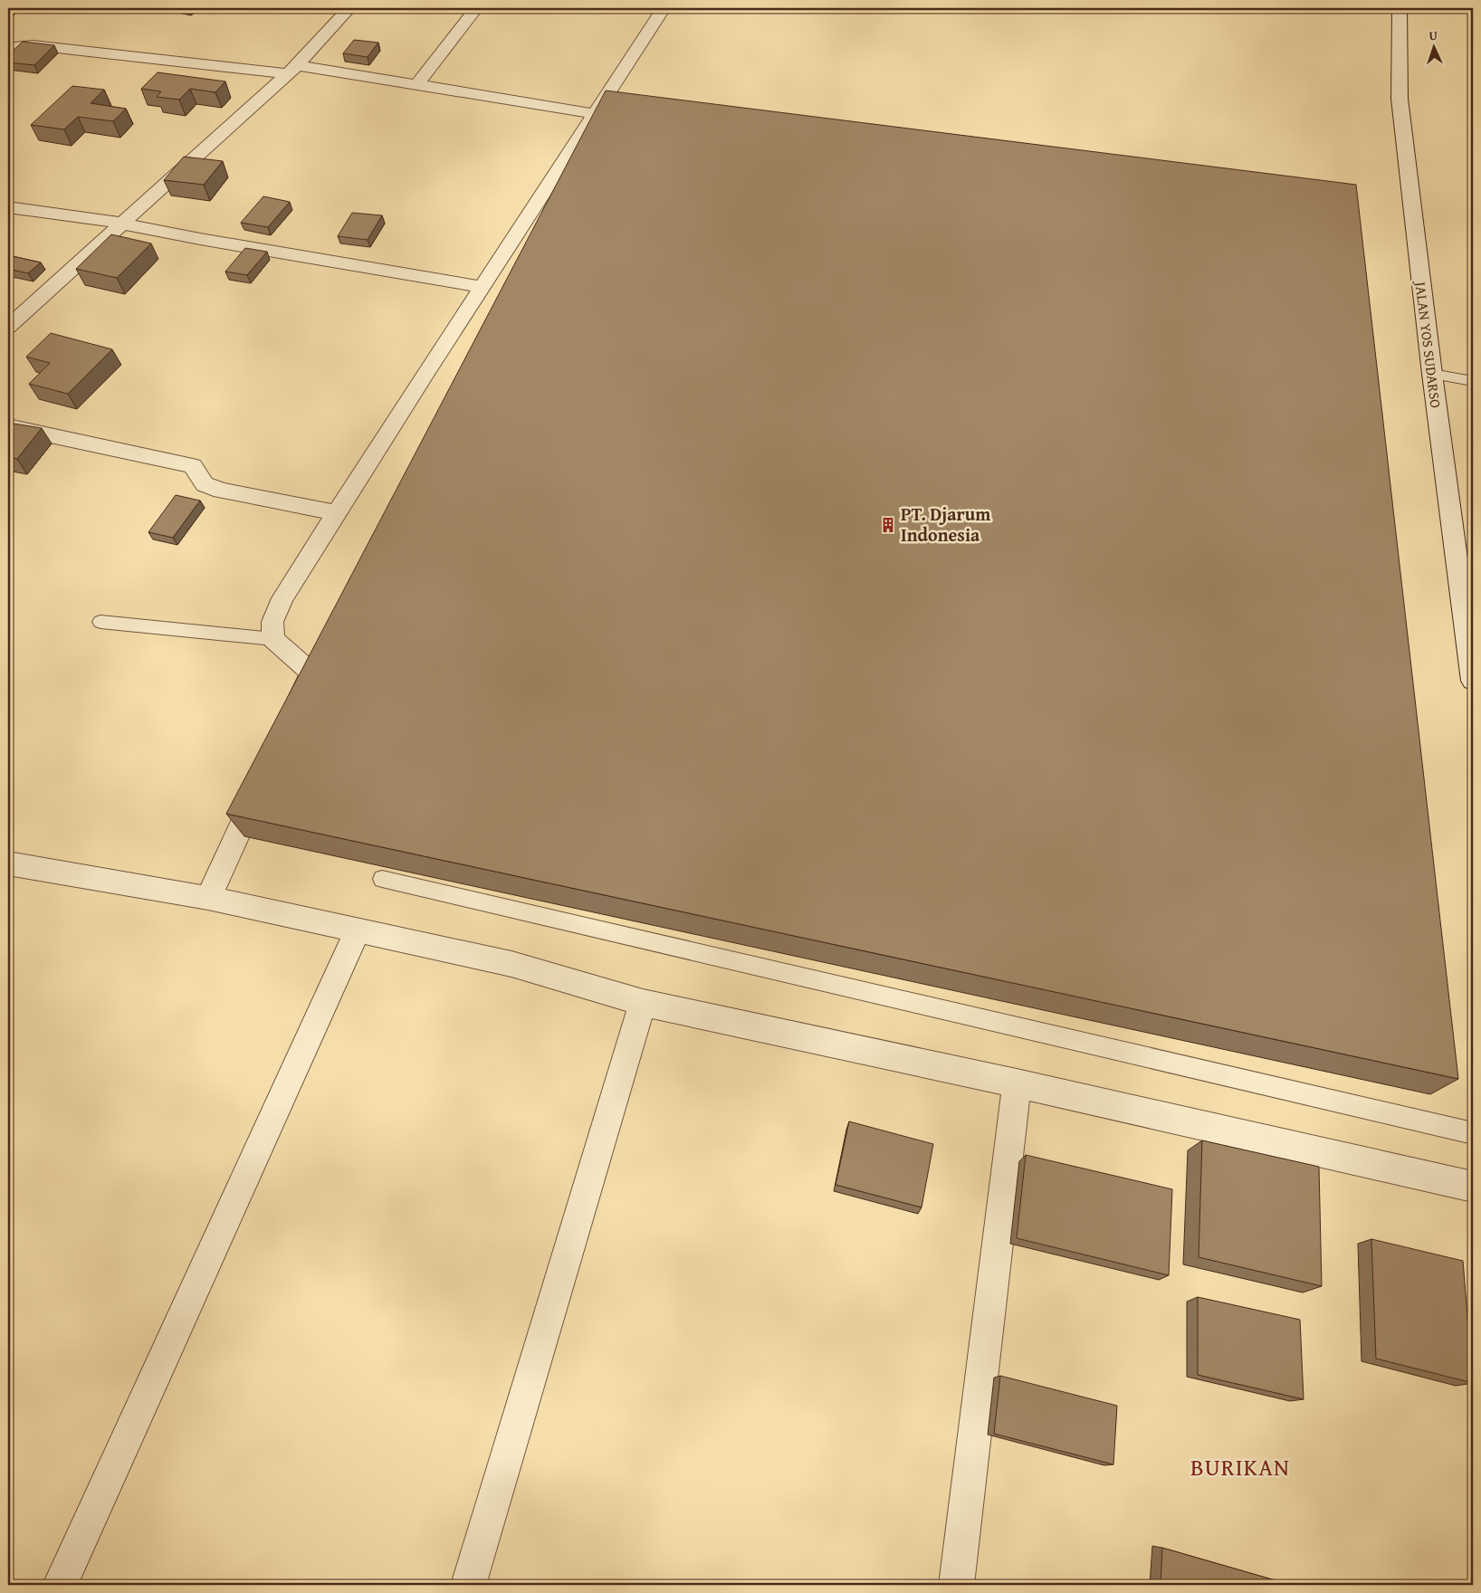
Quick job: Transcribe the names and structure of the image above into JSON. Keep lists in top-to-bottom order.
{
  "streets": {
    "street": ["JALAN YOS SUDARSO"]
  },
  "districts": ["BURIKAN"],
  "places": {
    "building": ["PT. Djarum Indonesia"]
  },
  "north": "top"
}
